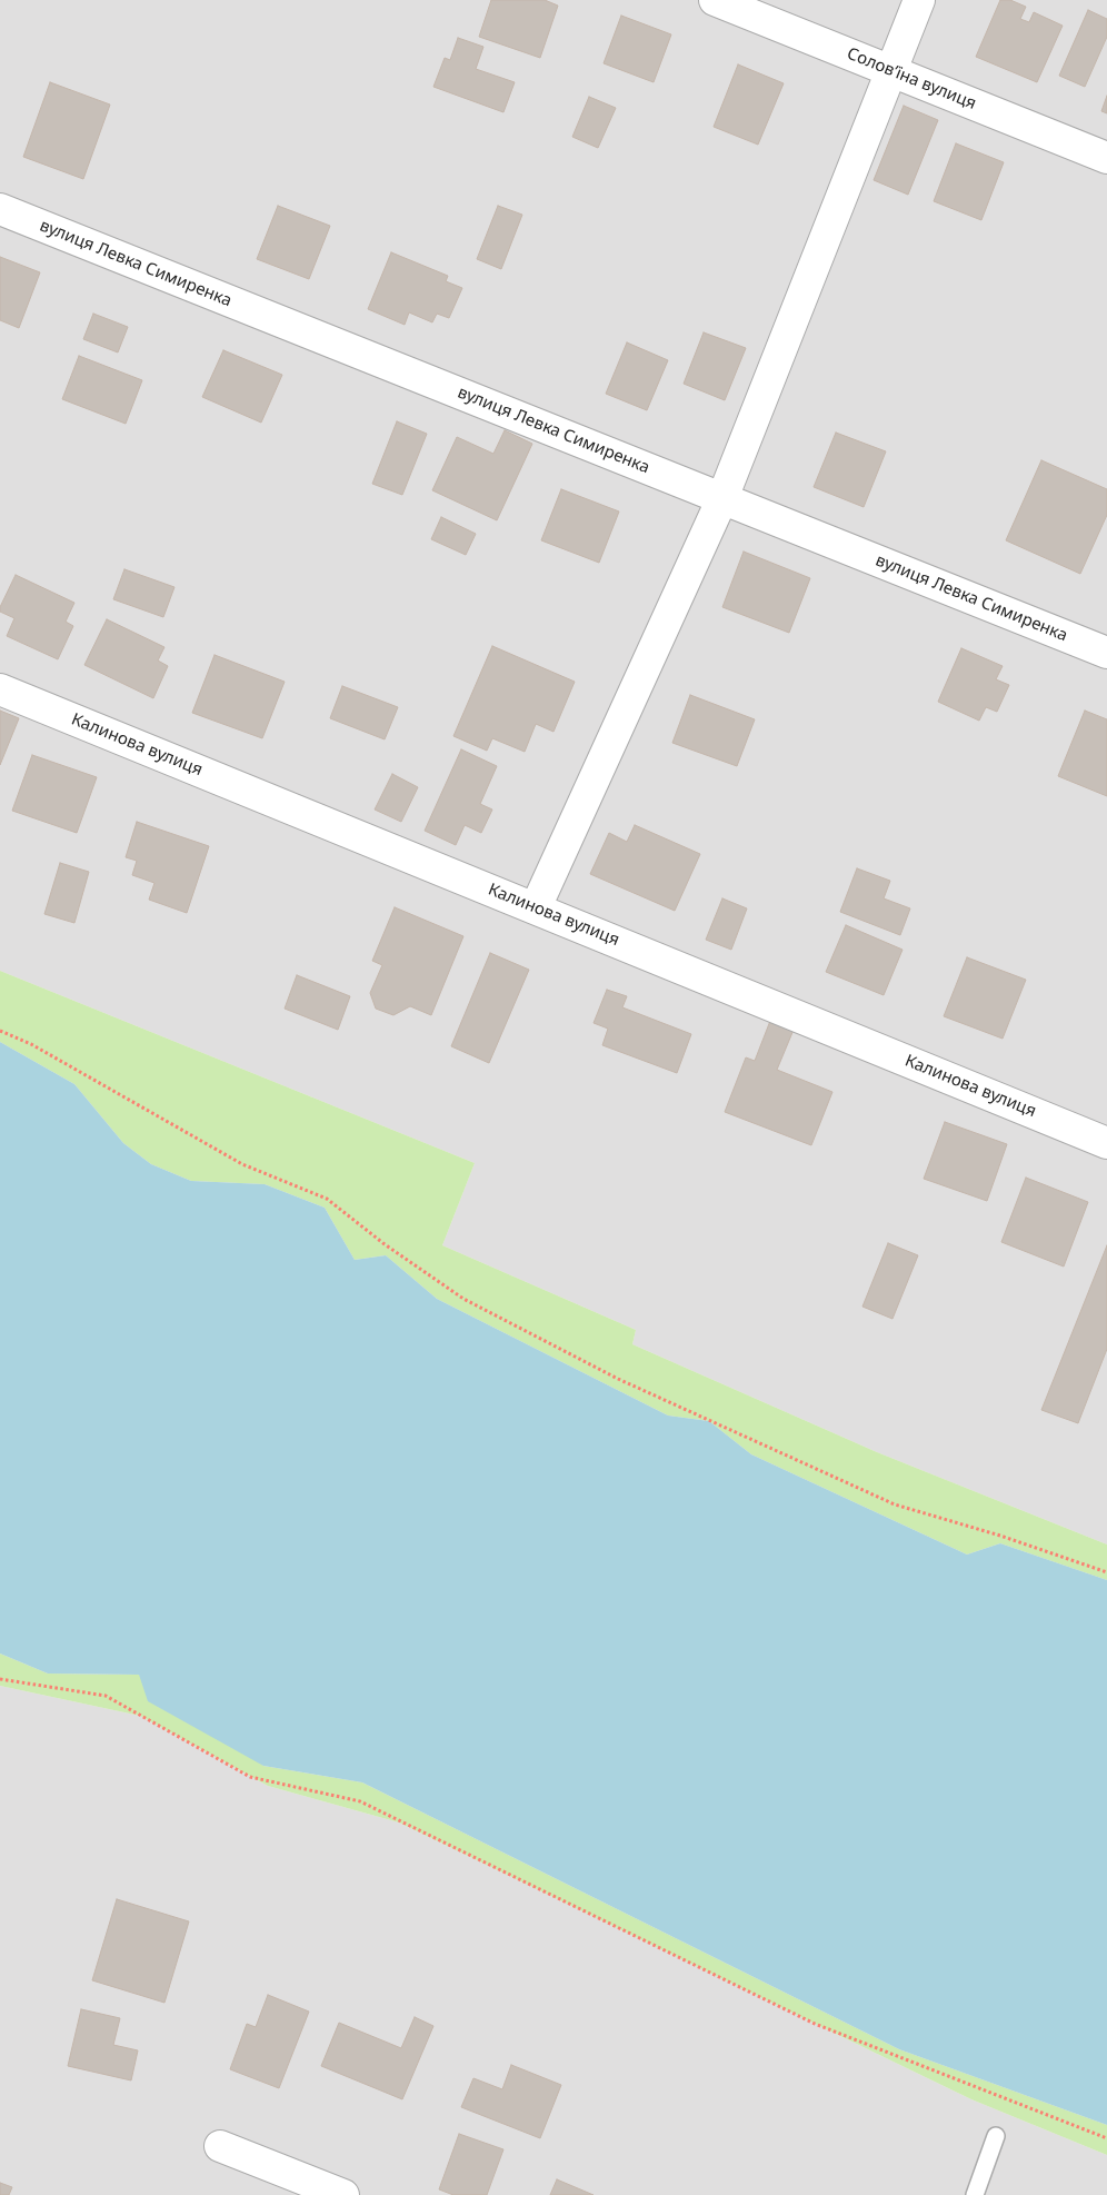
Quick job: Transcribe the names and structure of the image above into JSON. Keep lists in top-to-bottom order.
{
  "streets": {
    "street": ["Соловʼїна вулиця", "вулиця Левка Симиренка", "Калинова вулиця"]
  }
}
